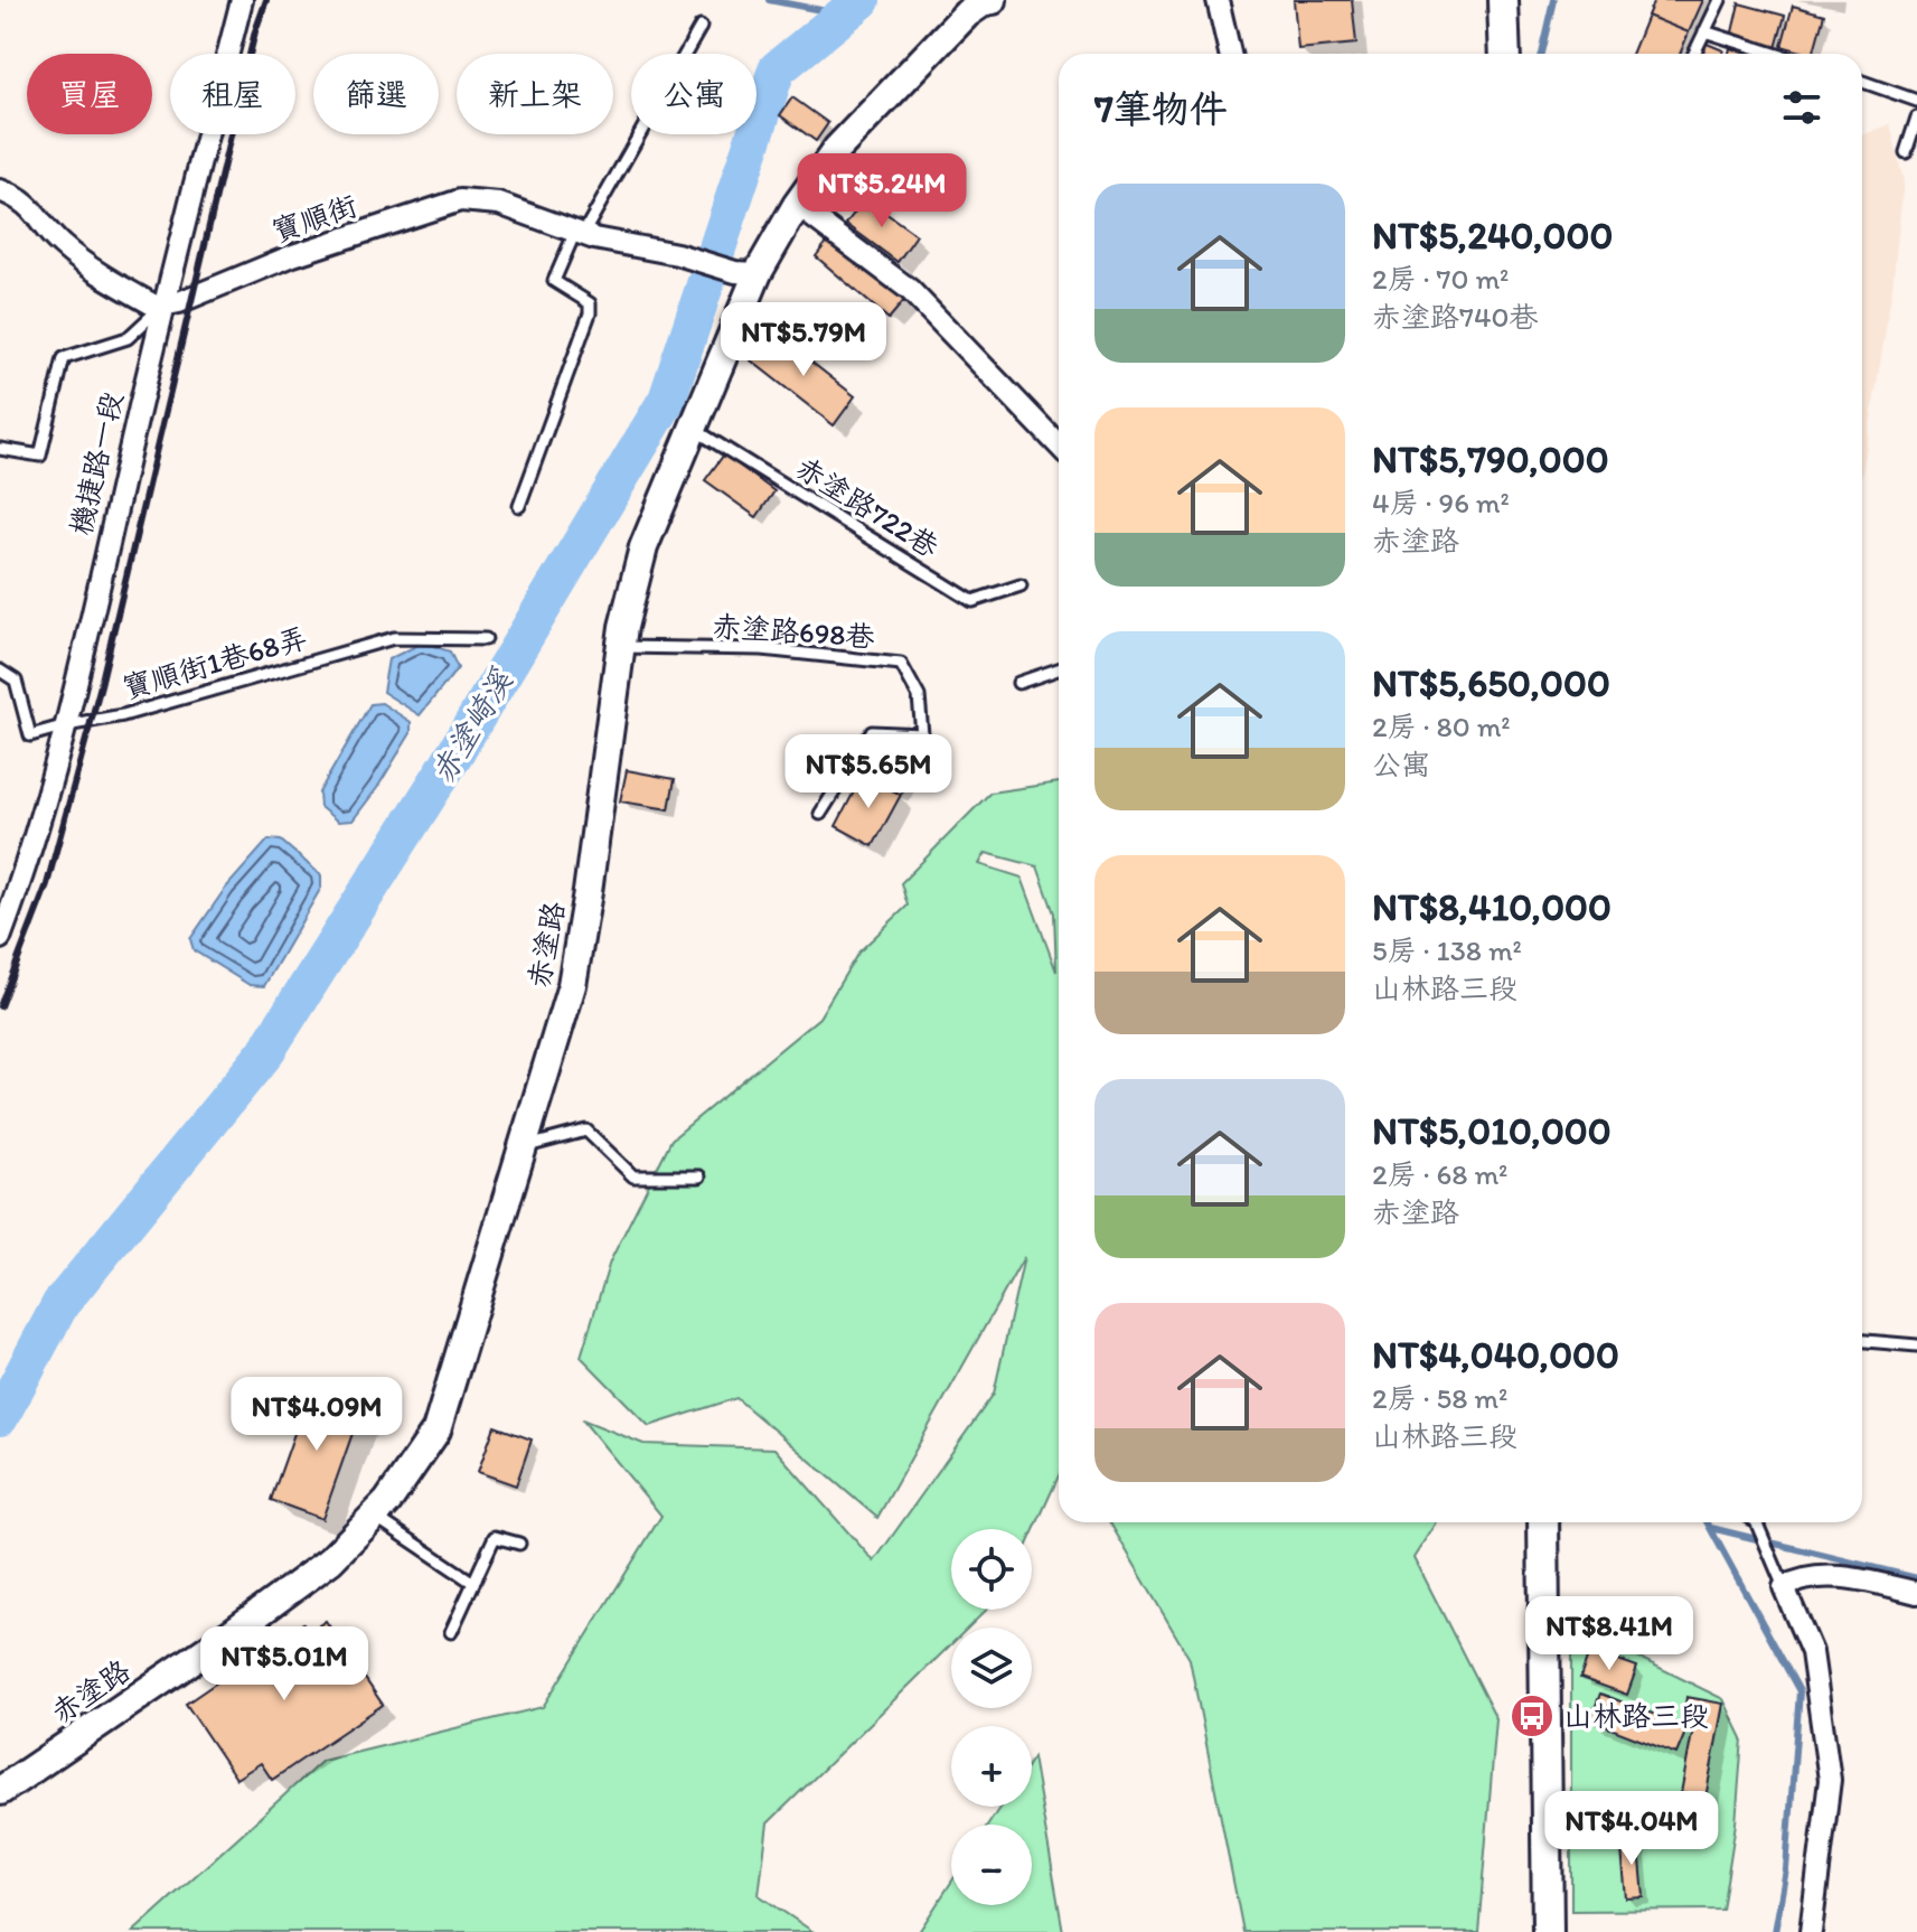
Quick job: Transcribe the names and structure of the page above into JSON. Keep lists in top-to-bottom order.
{
  "streets": {
    "street": ["寶順街", "機捷路一段", "赤塗路"],
    "lane": ["赤塗路722巷", "赤塗路698巷", "寶順街1巷68弄"]
  },
  "crossings": [
    ["寶順街", "機捷路一段"],
    ["寶順街", "赤塗路"],
    ["機捷路一段", "寶順街1巷68弄"],
    ["赤塗路722巷", "赤塗路"],
    ["赤塗路698巷", "赤塗路"]
  ],
  "water": ["赤塗崎溪"],
  "places": {
    "bus stop": ["山林路三段"]
  },
  "page": {
    "chip": [
      "買屋",
      "租屋",
      "篩選",
      "新上架",
      "公寓"
    ],
    "heading": "7筆物件",
    "price": [
      "NT$5.24M",
      "NT$5.79M",
      "NT$5.65M",
      "NT$4.09M",
      "NT$8.41M",
      "NT$5.01M",
      "NT$4.04M"
    ],
    "list": [
      {
        "name": "NT$5,240,000",
        "note": "2房 · 70 m² · 赤塗路740巷"
      },
      {
        "name": "NT$5,790,000",
        "note": "4房 · 96 m² · 赤塗路"
      },
      {
        "name": "NT$5,650,000",
        "note": "2房 · 80 m² · 公寓"
      },
      {
        "name": "NT$8,410,000",
        "note": "5房 · 138 m² · 山林路三段"
      },
      {
        "name": "NT$5,010,000",
        "note": "2房 · 68 m² · 赤塗路"
      },
      {
        "name": "NT$4,040,000",
        "note": "2房 · 58 m² · 山林路三段"
      }
    ],
    "map_buttons": ["+", "−"]
  }
}
